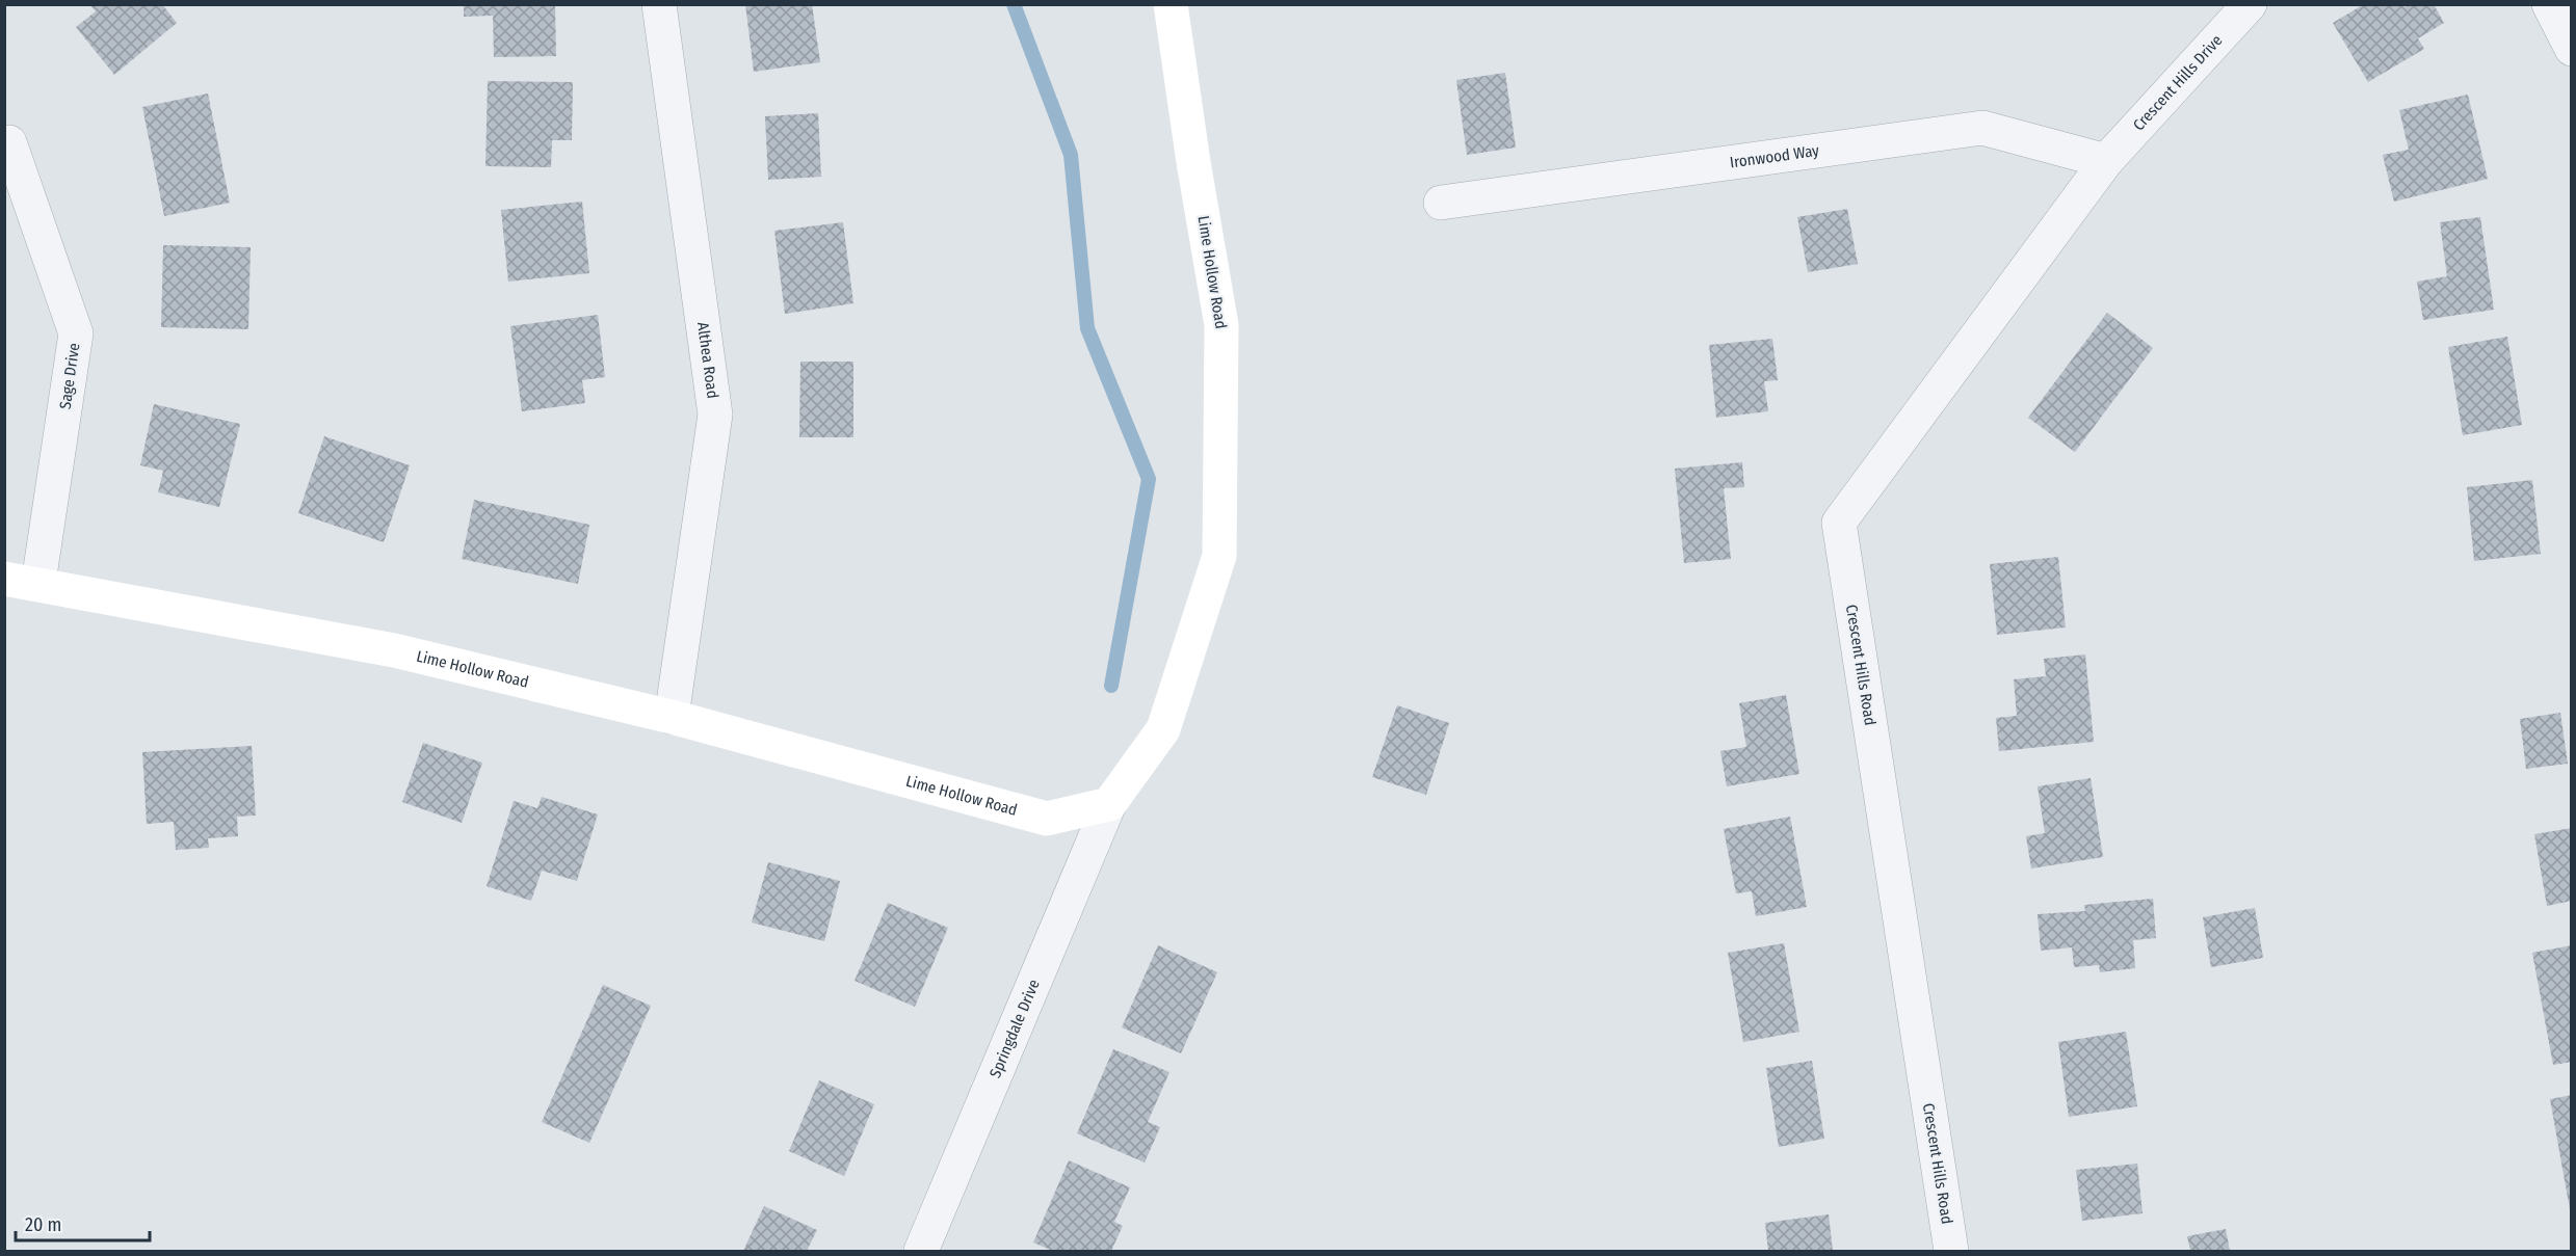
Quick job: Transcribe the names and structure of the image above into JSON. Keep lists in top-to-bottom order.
{
  "streets": {
    "street": [
      "Crescent Hills Drive",
      "Ironwood Way",
      "Lime Hollow Road",
      "Althea Road",
      "Sage Drive",
      "Crescent Hills Road",
      "Springdale Drive"
    ]
  },
  "crossings": [
    ["Crescent Hills Drive", "Ironwood Way"],
    ["Crescent Hills Drive", "Crescent Hills Road"],
    ["Ironwood Way", "Crescent Hills Road"],
    ["Lime Hollow Road", "Althea Road"],
    ["Lime Hollow Road", "Sage Drive"],
    ["Lime Hollow Road", "Springdale Drive"]
  ],
  "scale_bar": "20 m"
}
